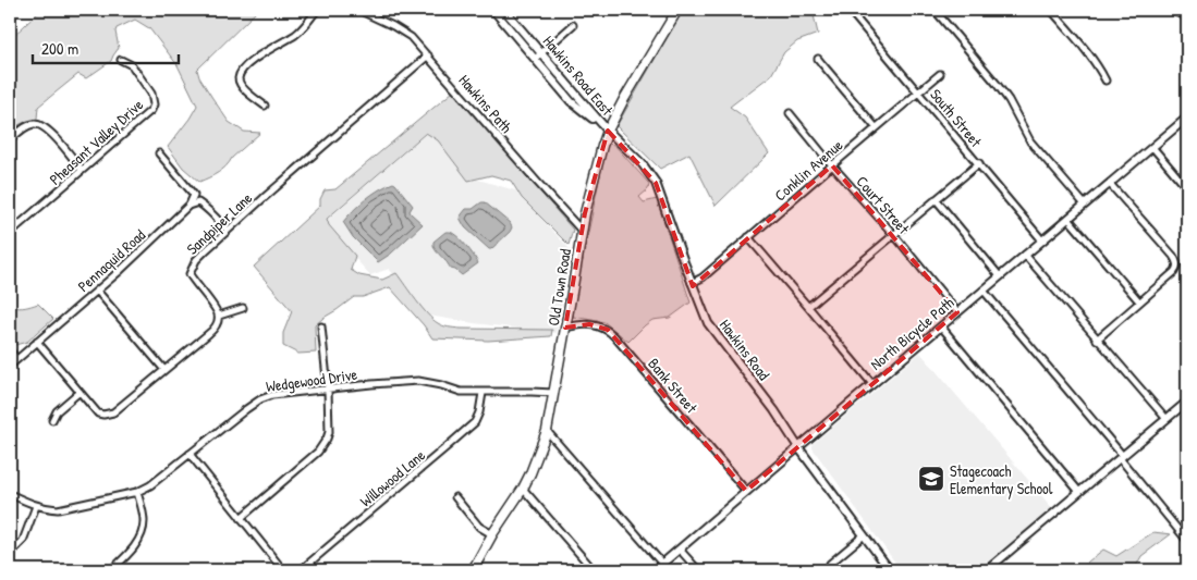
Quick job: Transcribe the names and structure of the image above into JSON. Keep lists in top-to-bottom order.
{
  "streets": {
    "main road": ["Old Town Road"],
    "street": [
      "Hawkins Road East",
      "Hawkins Path",
      "South Street",
      "Pheasant Valley Drive",
      "Conklin Avenue",
      "Court Street",
      "Sandpiper Lane",
      "Pennaquid Road",
      "North Bicycle Path",
      "Hawkins Road",
      "Wedgewood Drive",
      "Bank Street",
      "Willowood Lane"
    ]
  },
  "crossings": [
    ["Hawkins Road East", "Old Town Road"],
    ["Hawkins Road East", "Hawkins Road"],
    ["Hawkins Path", "Sandpiper Lane"],
    ["Hawkins Path", "Old Town Road"],
    ["South Street", "Conklin Avenue"],
    ["South Street", "North Bicycle Path"],
    ["Conklin Avenue", "Court Street"],
    ["Conklin Avenue", "Hawkins Road"],
    ["Court Street", "North Bicycle Path"],
    ["Old Town Road", "Hawkins Road"],
    ["Old Town Road", "Wedgewood Drive"],
    ["Old Town Road", "Bank Street"],
    ["North Bicycle Path", "Hawkins Road"],
    ["North Bicycle Path", "Bank Street"],
    ["Wedgewood Drive", "Willowood Lane"]
  ],
  "places": {
    "school or university": ["Stagecoach Elementary School"]
  },
  "scale_bar": "200 m"
}
